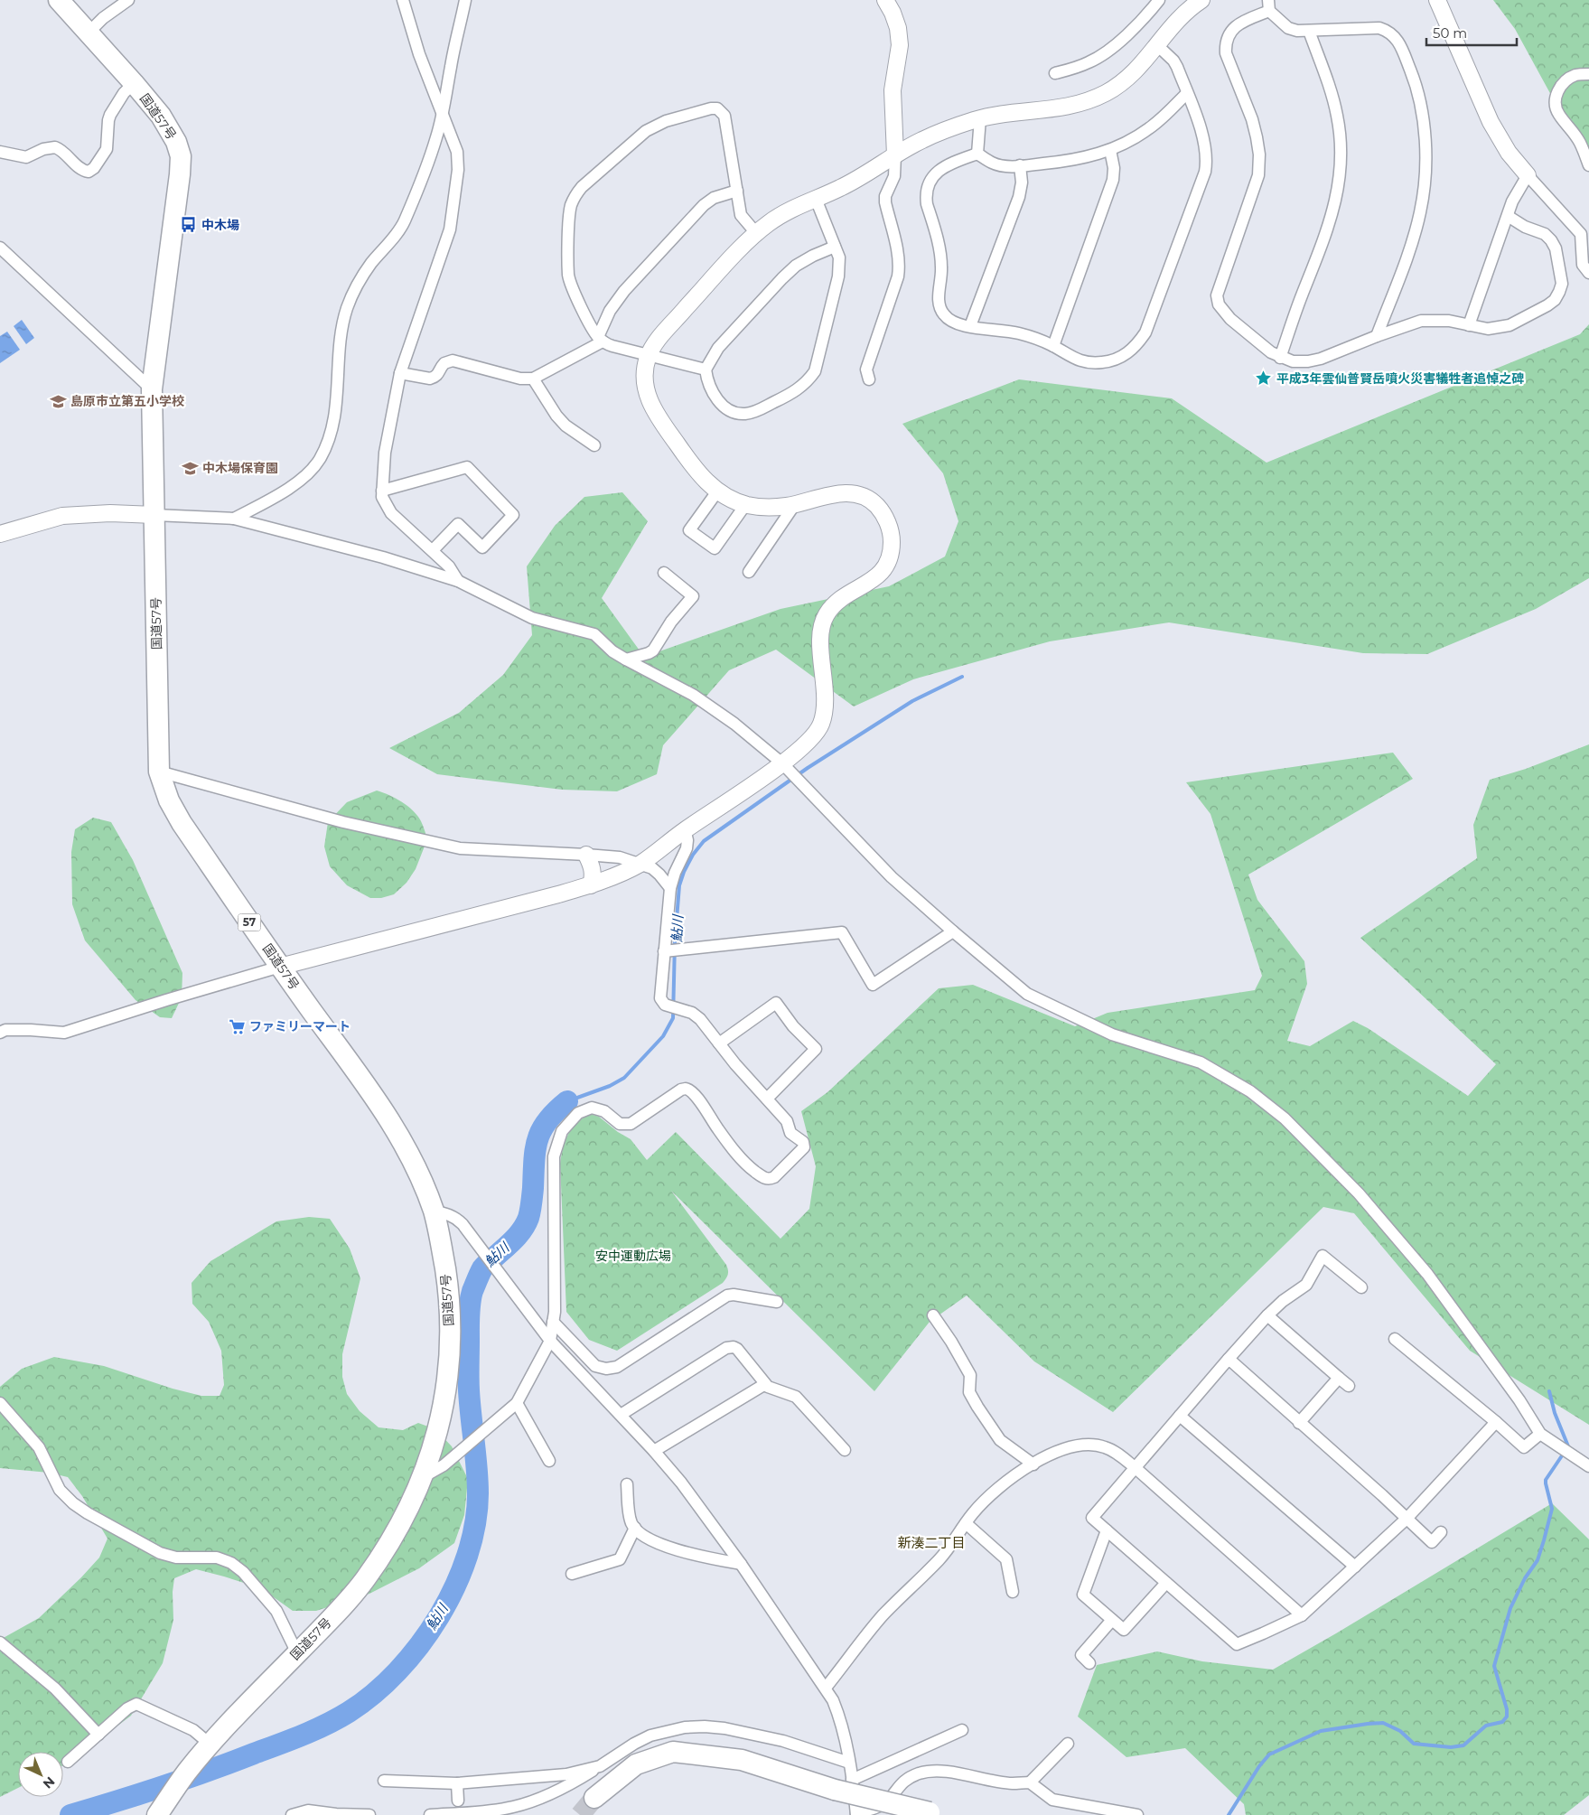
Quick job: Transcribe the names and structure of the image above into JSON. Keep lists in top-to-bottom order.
{
  "streets": {
    "highway": ["国道57号", "57"]
  },
  "districts": ["新湊二丁目"],
  "water": ["鮎川"],
  "parks": ["安中運動広場"],
  "places": {
    "bus stop": ["中木場"],
    "place": ["平成3年雲仙普賢岳噴火災害犠牲者追悼之碑"],
    "school or university": ["島原市立第五小学校", "中木場保育園"],
    "supermarket": ["ファミリーマート"]
  },
  "scale_bar": "50 m",
  "north": "bottom right"
}
